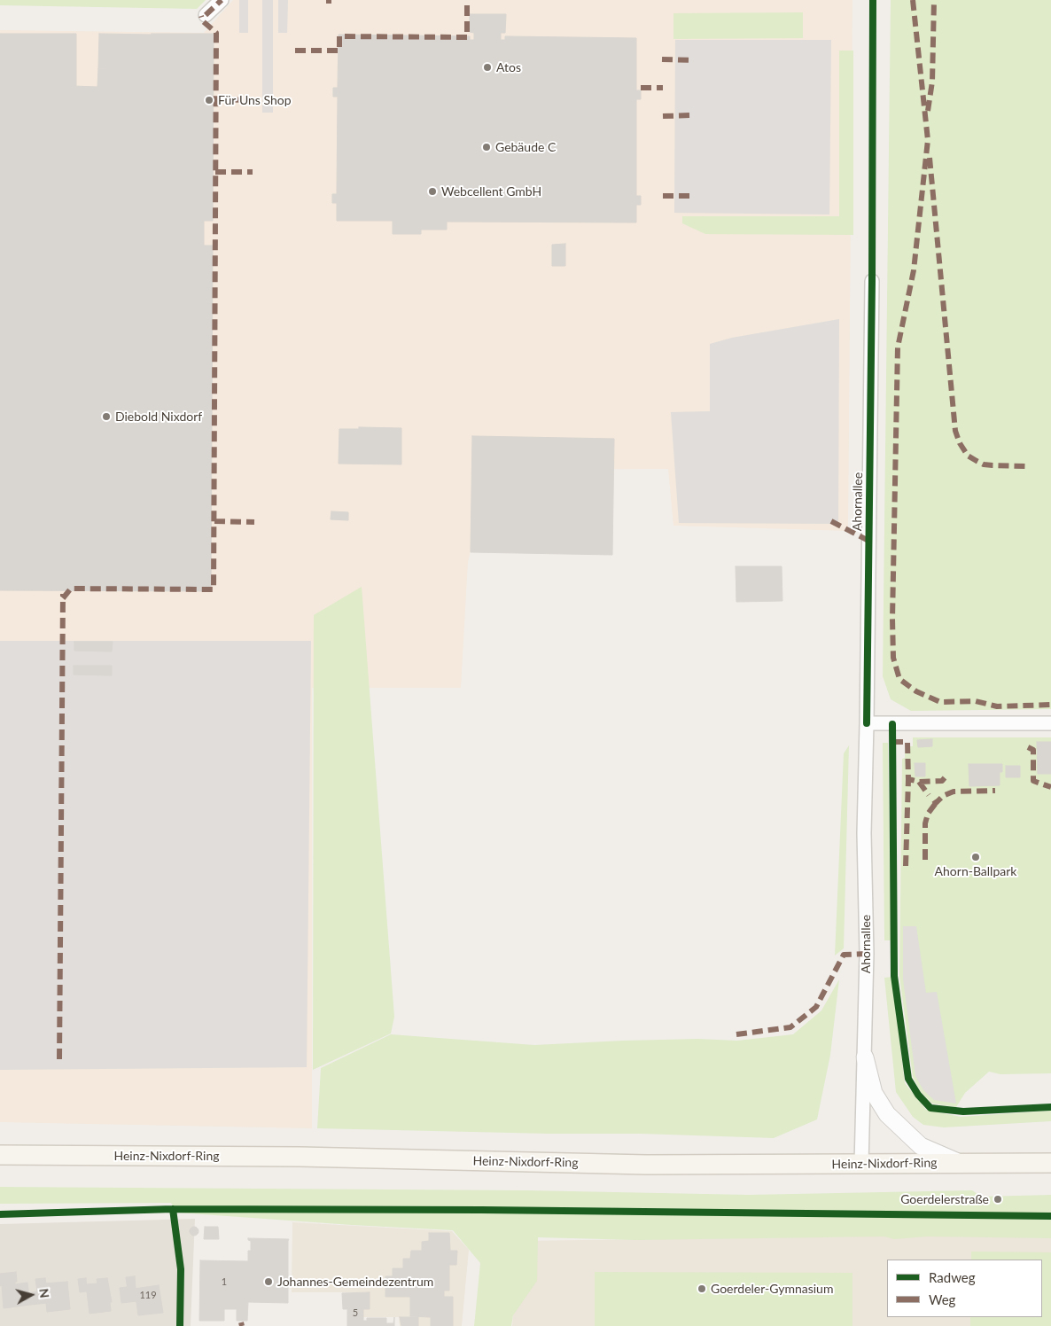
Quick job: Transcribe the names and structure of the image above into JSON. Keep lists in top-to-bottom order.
{
  "streets": {
    "main road": ["Heinz-Nixdorf-Ring"],
    "street": ["Ahornallee"]
  },
  "crossings": [
    ["Ahornallee", "Heinz-Nixdorf-Ring"]
  ],
  "places": [
    "Atos",
    "Für Uns Shop",
    "Gebäude C",
    "Webcellent GmbH",
    "Diebold Nixdorf",
    "Ahorn-Ballpark",
    "Goerdelerstraße",
    "Johannes-Gemeindezentrum",
    "Goerdeler-Gymnasium"
  ],
  "house_numbers": ["1", "119", "5"],
  "legend": ["Radweg", "Weg"],
  "north": "right"
}
